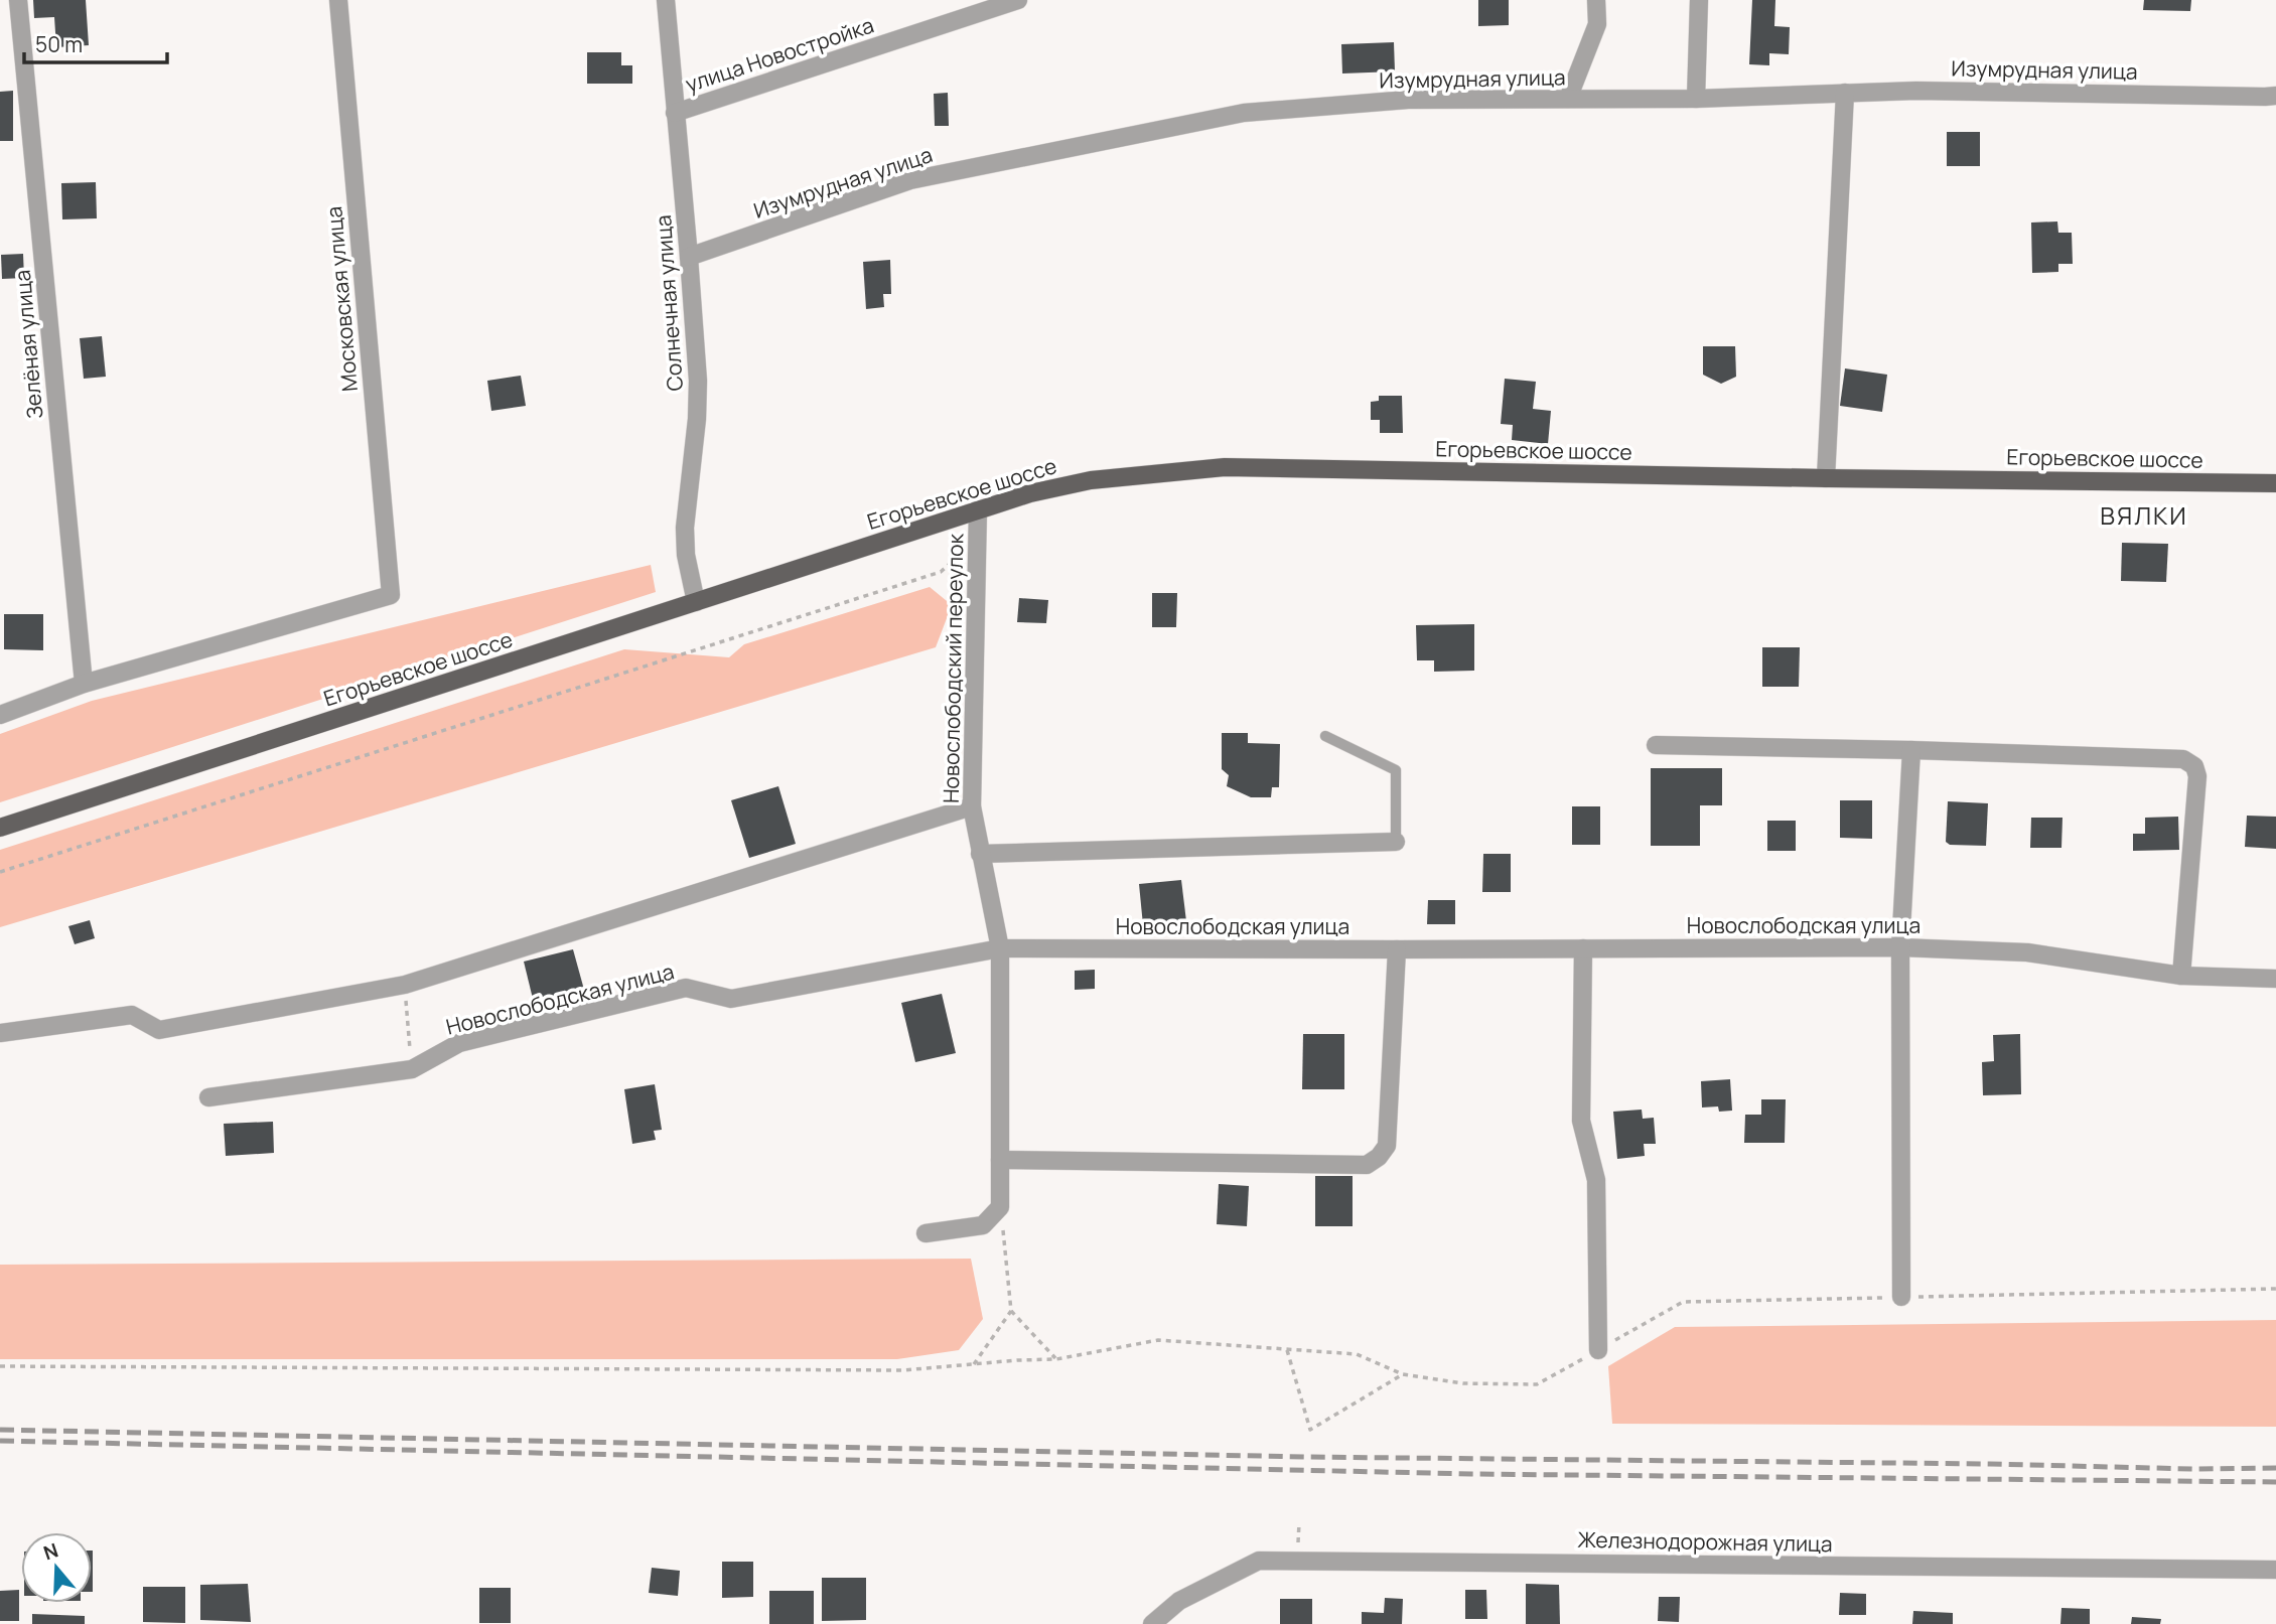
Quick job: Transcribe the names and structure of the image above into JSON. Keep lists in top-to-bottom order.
{
  "streets": {
    "main road": ["Егорьевское шоссе"],
    "street": [
      "улица Новостройка",
      "Изумрудная улица",
      "Московская улица",
      "Солнечная улица",
      "Зелёная улица",
      "Новослободский переулок",
      "Новослободская улица",
      "Железнодорожная улица"
    ]
  },
  "crossings": [
    ["улица Новостройка", "Солнечная улица"],
    ["Изумрудная улица", "Солнечная улица"],
    ["Московская улица", "Зелёная улица"],
    ["Солнечная улица", "Егорьевское шоссе"],
    ["Егорьевское шоссе", "Новослободский переулок"],
    ["Новослободский переулок", "Новослободская улица"]
  ],
  "districts": ["ВЯЛКИ"],
  "scale_bar": "50 m",
  "north": "top"
}
